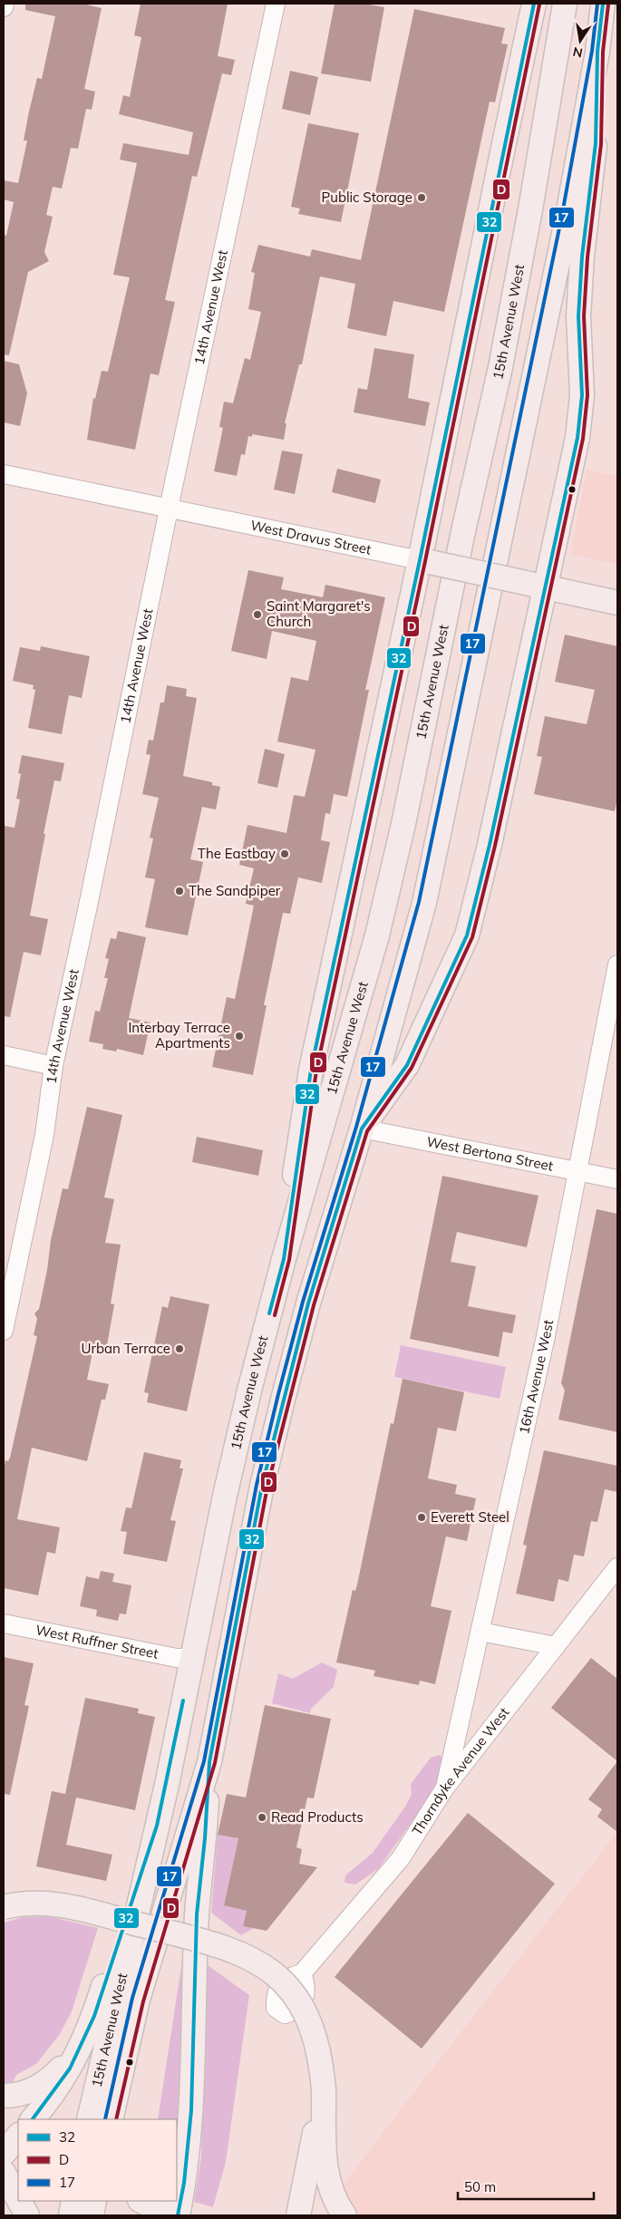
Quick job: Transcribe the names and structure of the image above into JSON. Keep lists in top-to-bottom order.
{
  "streets": {
    "main road": ["15th Avenue West", "West Dravus Street"],
    "street": [
      "14th Avenue West",
      "West Bertona Street",
      "16th Avenue West",
      "West Ruffner Street",
      "Thorndyke Avenue West"
    ]
  },
  "crossings": [
    ["14th Avenue West", "West Dravus Street"],
    ["15th Avenue West", "West Bertona Street"],
    ["15th Avenue West", "West Ruffner Street"],
    ["West Bertona Street", "16th Avenue West"],
    ["16th Avenue West", "Thorndyke Avenue West"]
  ],
  "places": [
    "Public Storage",
    "Saint Margaret's Church",
    "The Eastbay",
    "The Sandpiper",
    "Interbay Terrace Apartments",
    "Urban Terrace",
    "Everett Steel",
    "Read Products"
  ],
  "lines": ["transit line 32", "transit line 17", "transit line D"],
  "legend": ["32", "D", "17"],
  "scale_bar": "50 m",
  "north": "bottom"
}
